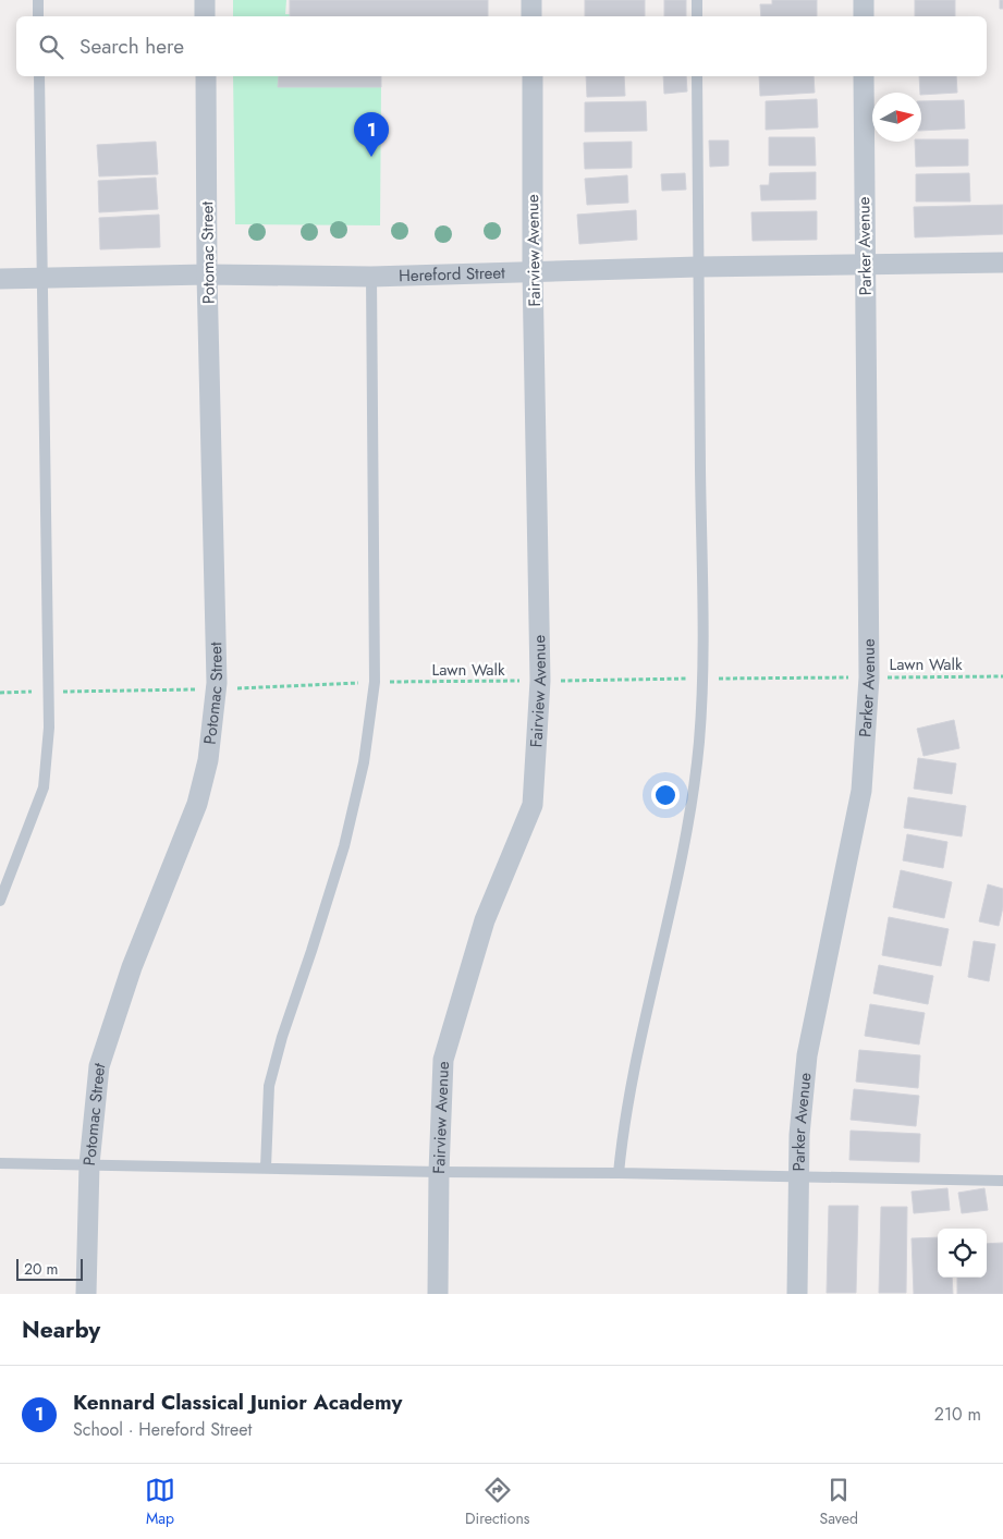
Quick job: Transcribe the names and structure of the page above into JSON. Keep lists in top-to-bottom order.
{
  "streets": {
    "street": [
      "Parker Avenue",
      "Fairview Avenue",
      "Potomac Street",
      "Hereford Street"
    ],
    "path": ["Lawn Walk"]
  },
  "crossings": [
    ["Parker Avenue", "Hereford Street"],
    ["Parker Avenue", "Lawn Walk"],
    ["Fairview Avenue", "Hereford Street"],
    ["Fairview Avenue", "Lawn Walk"],
    ["Potomac Street", "Hereford Street"],
    ["Potomac Street", "Lawn Walk"]
  ],
  "scale_bar": "20 m",
  "north": "right",
  "page": {
    "search": "Search here",
    "pins": "1",
    "scale": "20 m",
    "heading": "Nearby",
    "list": [
      {
        "mark": "1",
        "name": "Kennard Classical Junior Academy",
        "note": "School · Hereford Street",
        "value": "210 m"
      }
    ],
    "nav": ["Map", "Directions", "Saved"]
  }
}
